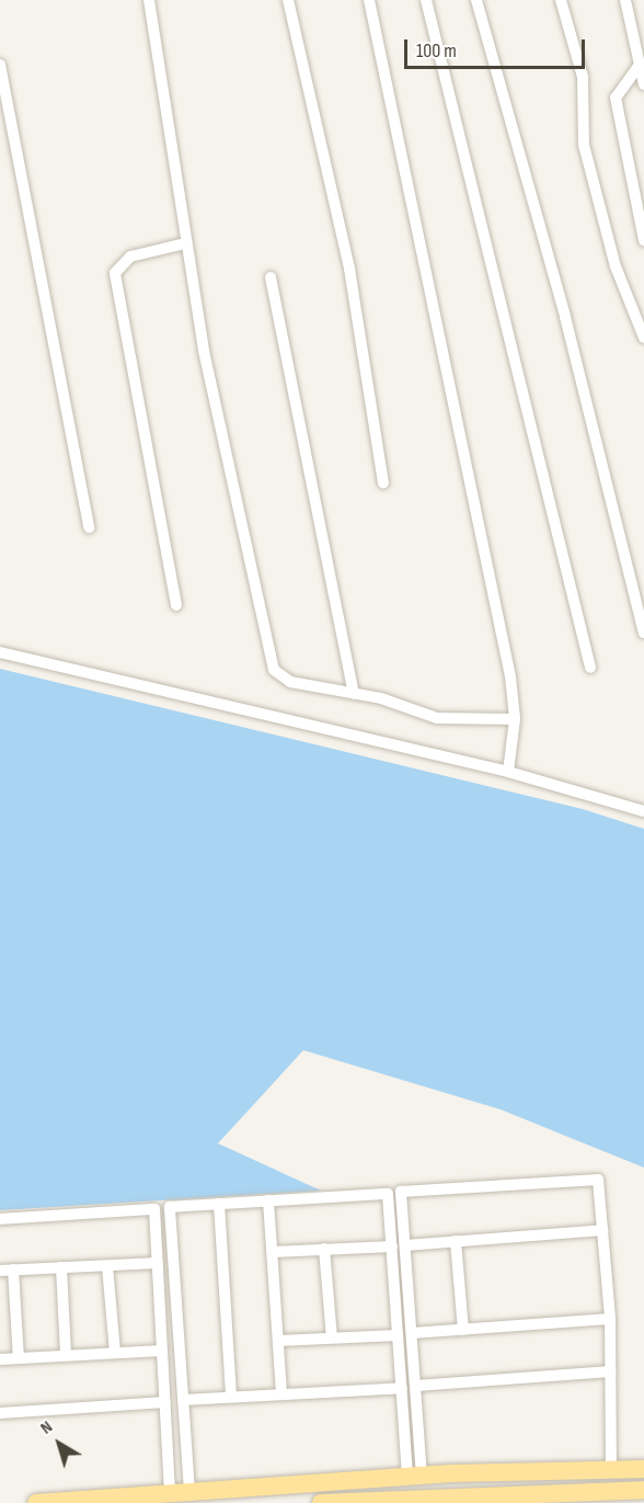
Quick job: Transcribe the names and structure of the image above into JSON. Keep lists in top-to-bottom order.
{
  "scale_bar": "100 m",
  "north": "top left"
}
